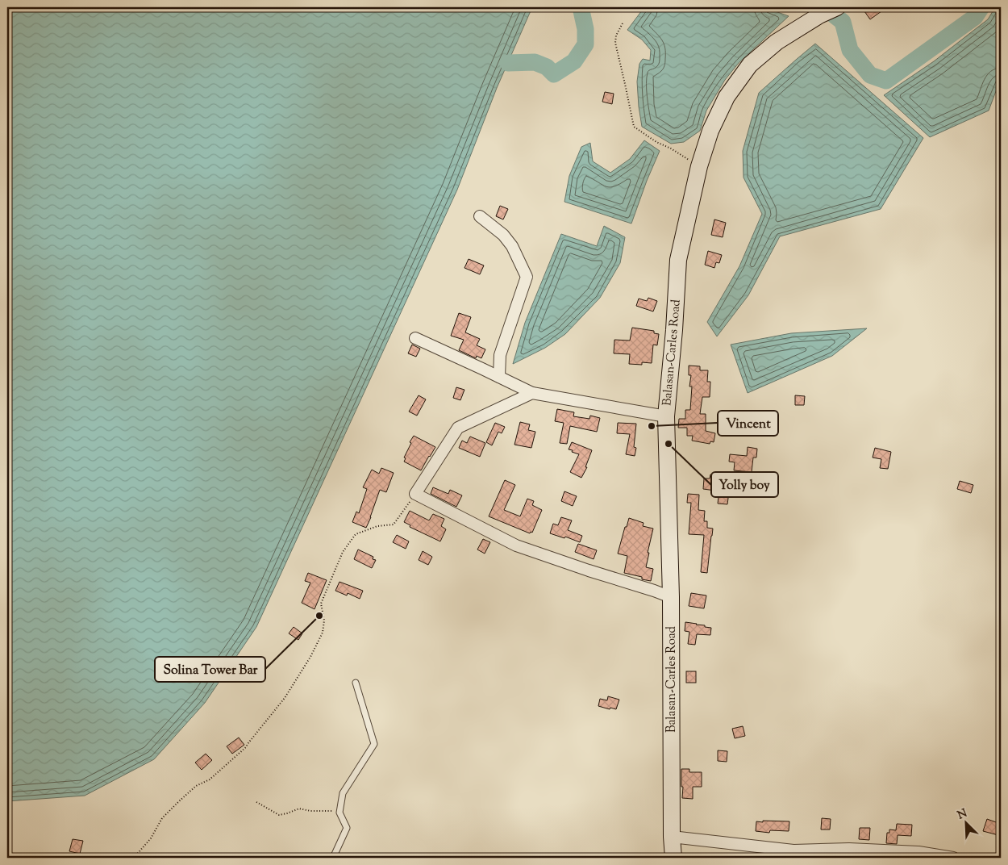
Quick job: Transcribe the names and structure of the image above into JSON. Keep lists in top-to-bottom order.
{
  "streets": {
    "main road": ["Balasan-Carles Road"]
  },
  "places": ["Vincent", "Yolly boy", "Solina Tower Bar"],
  "north": "top left"
}
